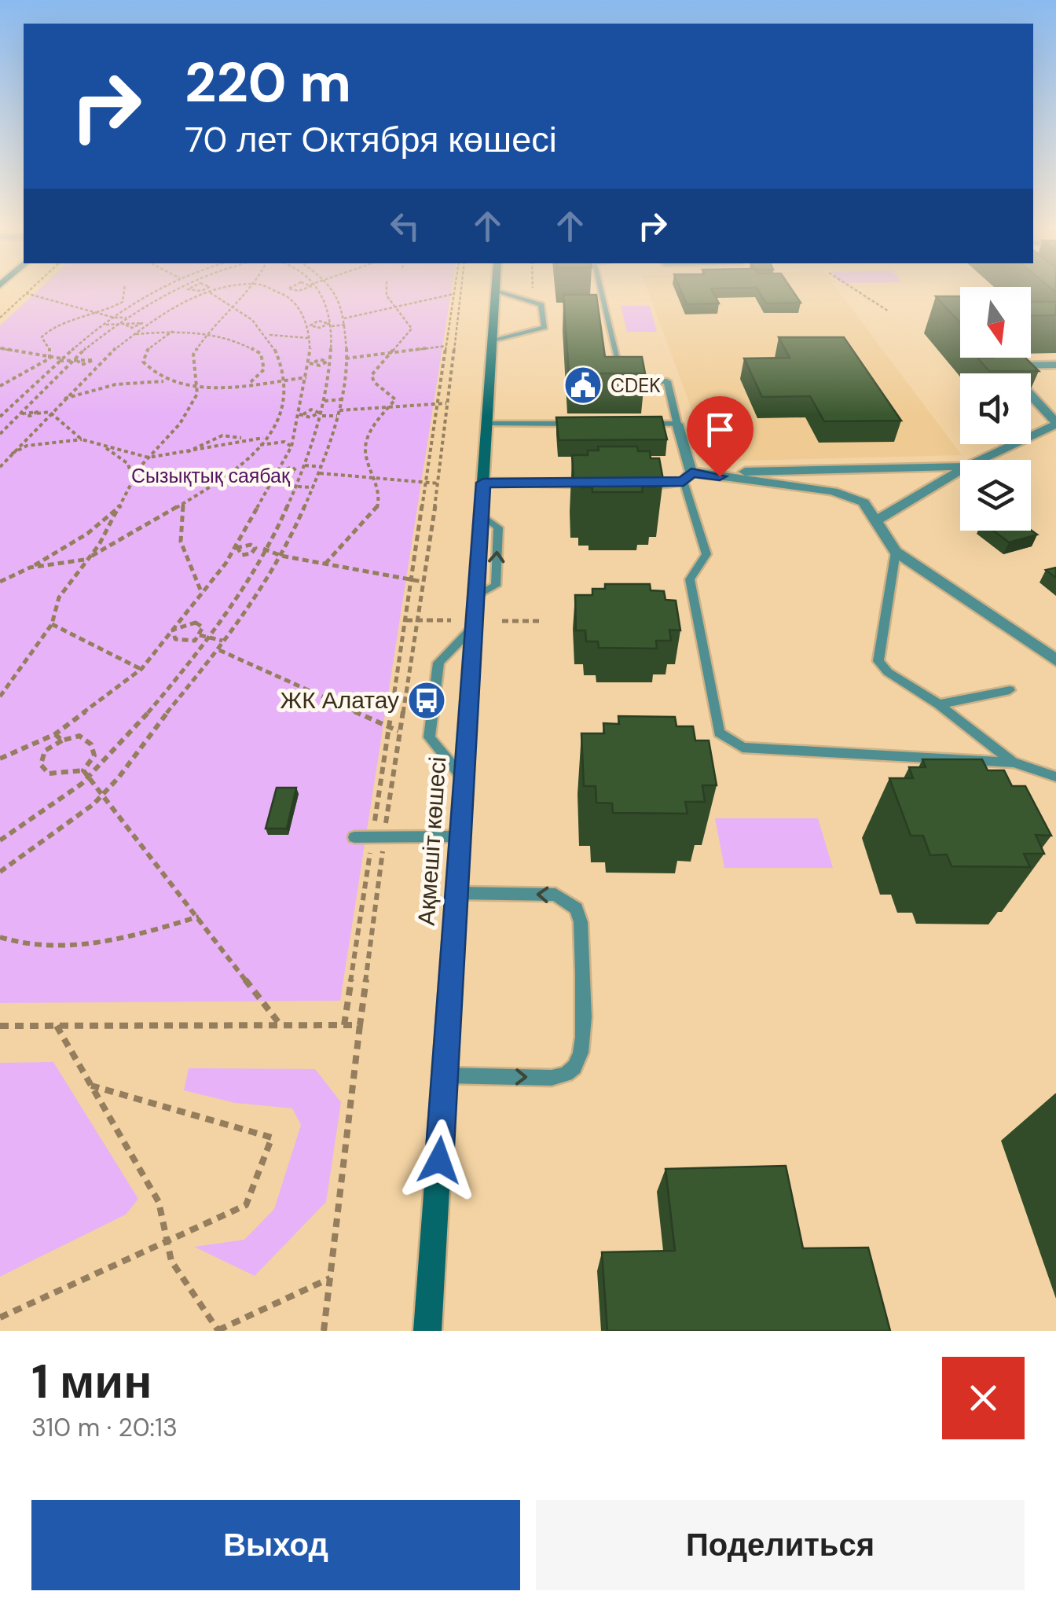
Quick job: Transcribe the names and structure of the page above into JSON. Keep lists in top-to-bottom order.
{
  "streets": {
    "main road": ["Ақмешіт көшесі"]
  },
  "parks": ["Сызықтық саябақ"],
  "places": {
    "public building": ["CDEK"],
    "bus stop": ["ЖК Алатау"]
  },
  "north": "bottom",
  "page": {
    "turn": ["220 m", "70 лет Октября көшесі"],
    "heading": ["1 мин", "310 m · 20:13"],
    "buttons": ["Выход", "Поделиться"]
  }
}
